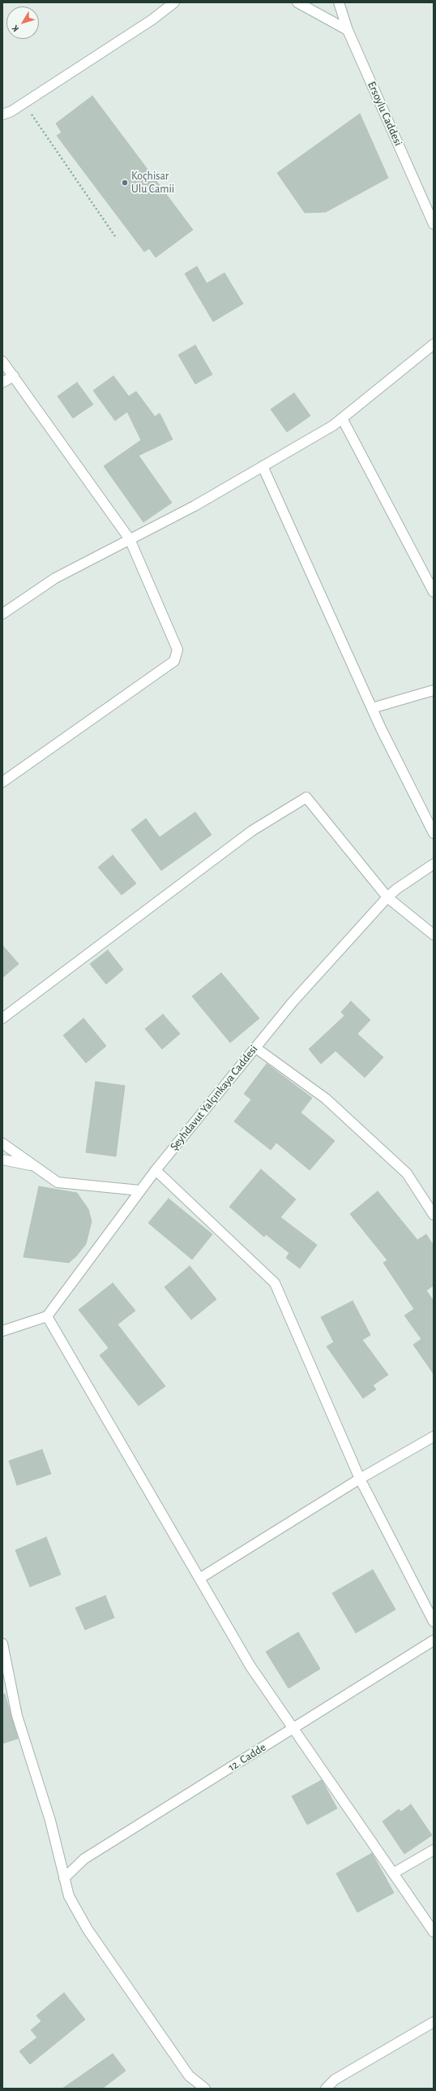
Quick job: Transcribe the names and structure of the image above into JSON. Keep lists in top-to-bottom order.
{
  "streets": {
    "street": ["Ersoylu Caddesi", "Şeyhdavut Yalçınkaya Caddesi", "12. Cadde"]
  },
  "places": ["Koçhisar Ulu Camii"],
  "north": "bottom left"
}
